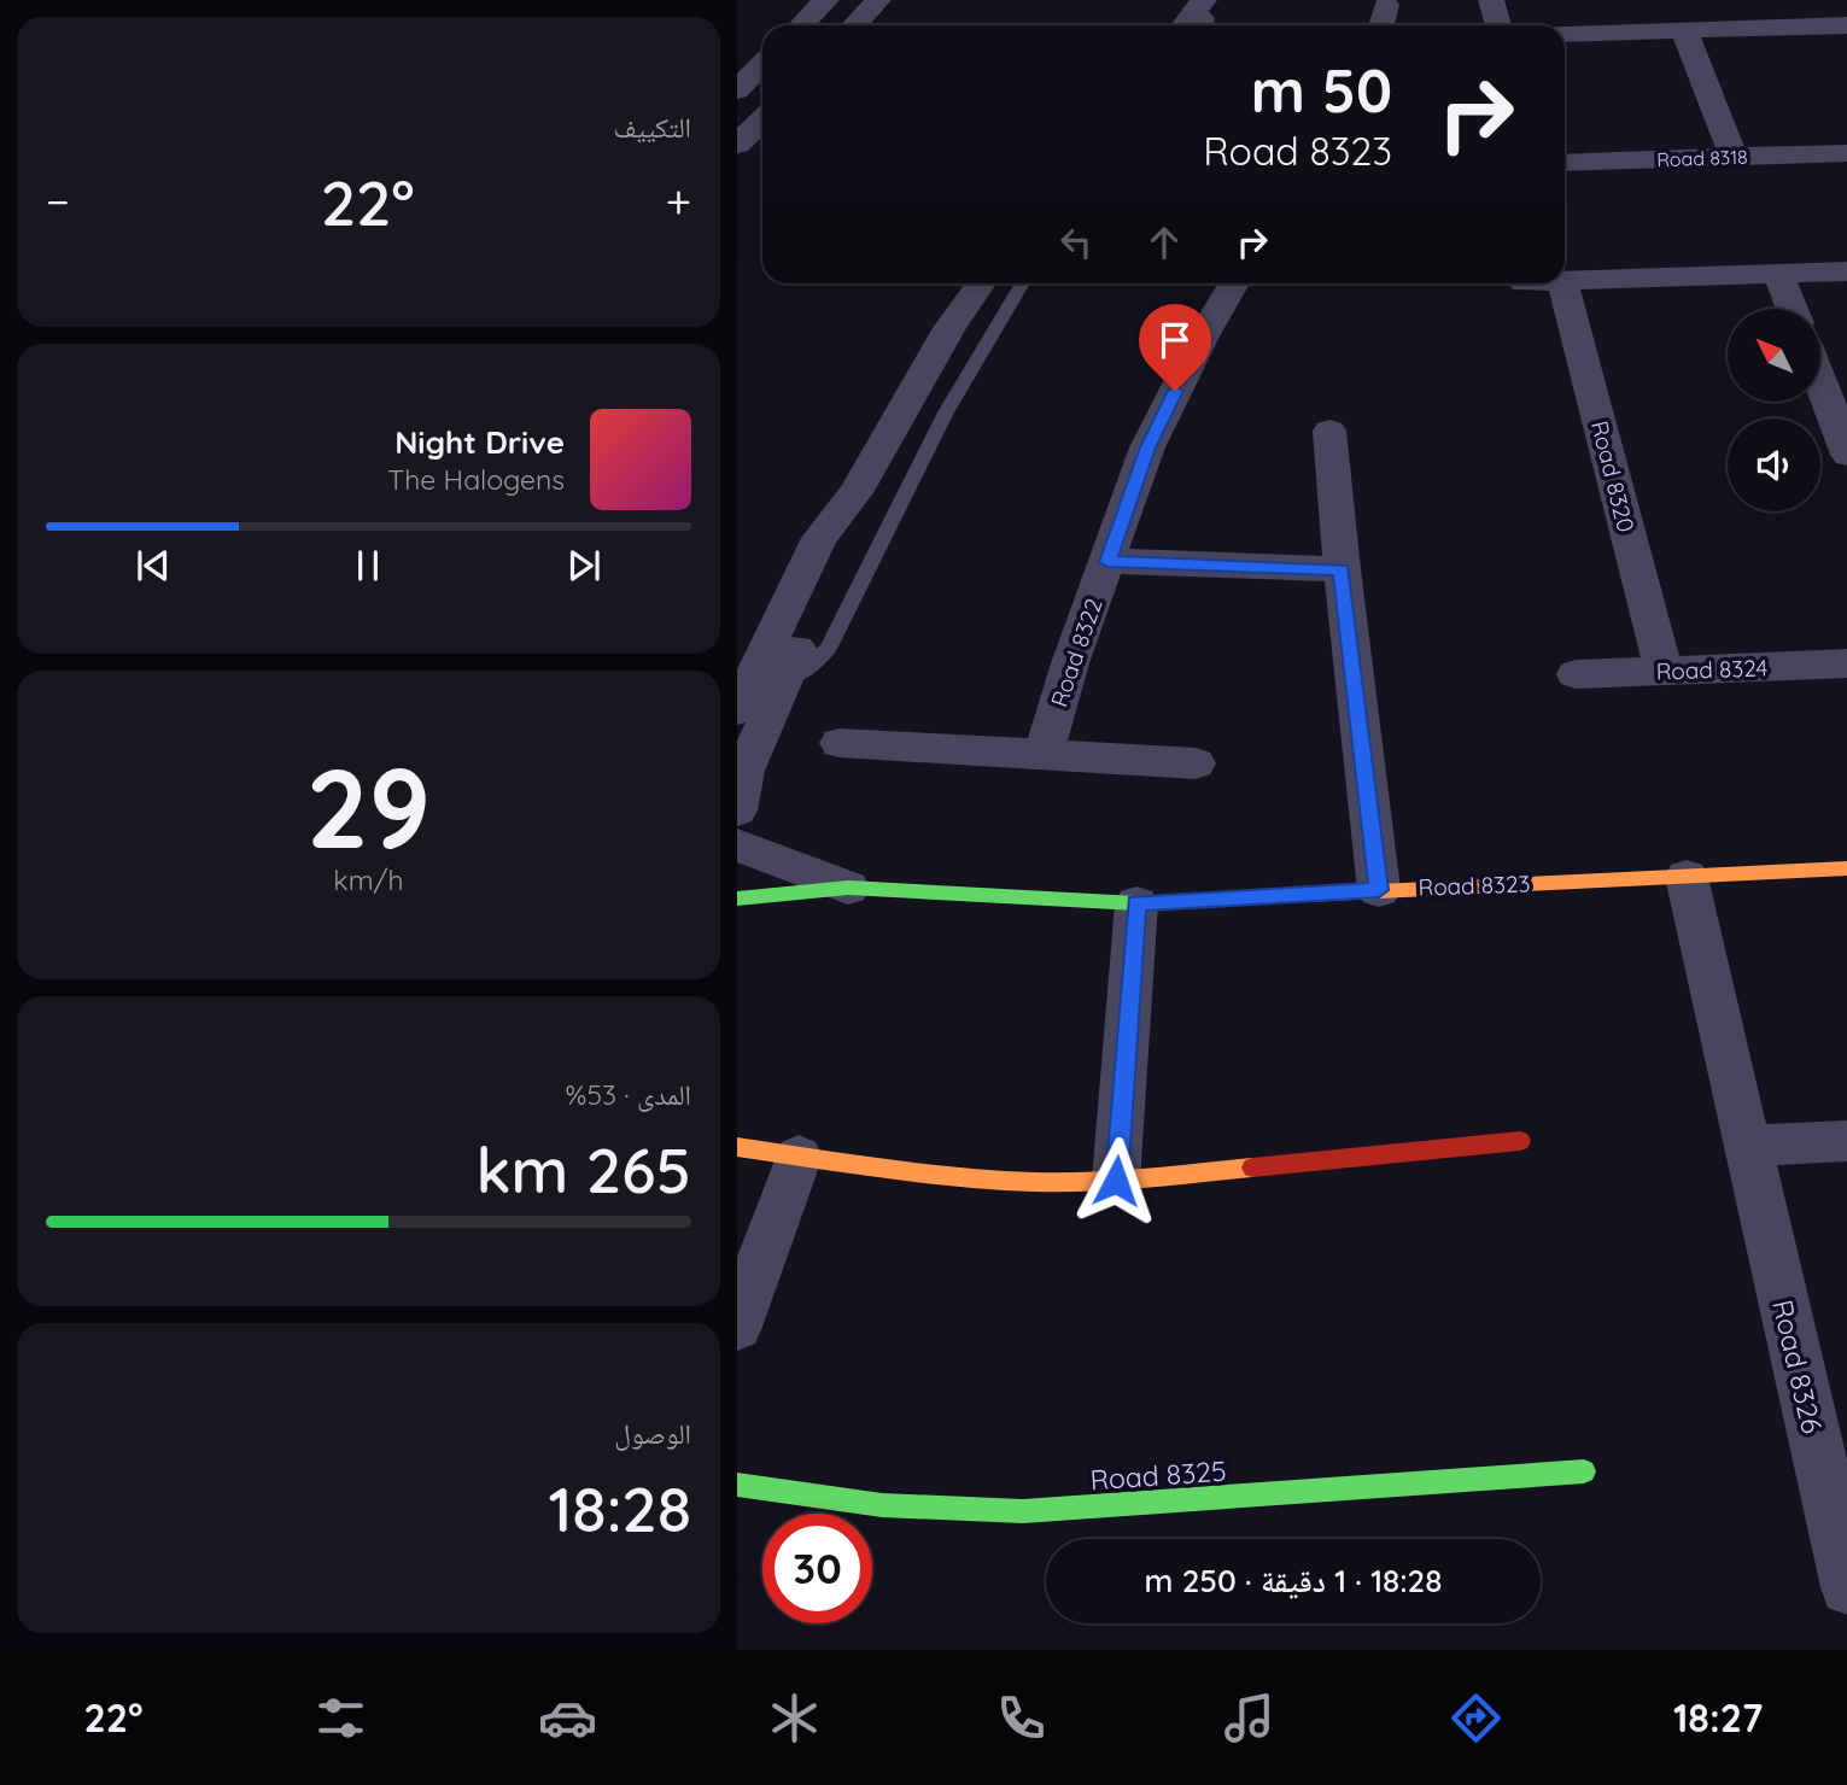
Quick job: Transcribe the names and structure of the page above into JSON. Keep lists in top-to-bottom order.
{
  "streets": {
    "street": [
      "Road 8318",
      "Road 8320",
      "Road 8322",
      "Road 8324",
      "Road 8323",
      "Road 8326",
      "Road 8325"
    ]
  },
  "crossings": [
    ["Road 8320", "Road 8324"],
    ["Road 8323", "Road 8326"]
  ],
  "north": "top left",
  "page": {
    "tile": [
      "التكييف",
      ["29", "km/h"],
      ["المدى · 53%", "265 km"],
      ["الوصول", "18:28"]
    ],
    "turn": ["50 m", "Road 8323"],
    "heat": ["−", "22°", "+"],
    "song": ["Night Drive", "The Halogens"],
    "limit": "30",
    "trip": "18:28 · 1 دقيقة · 250 m",
    "tabs": ["18:27", "22°"]
  }
}
